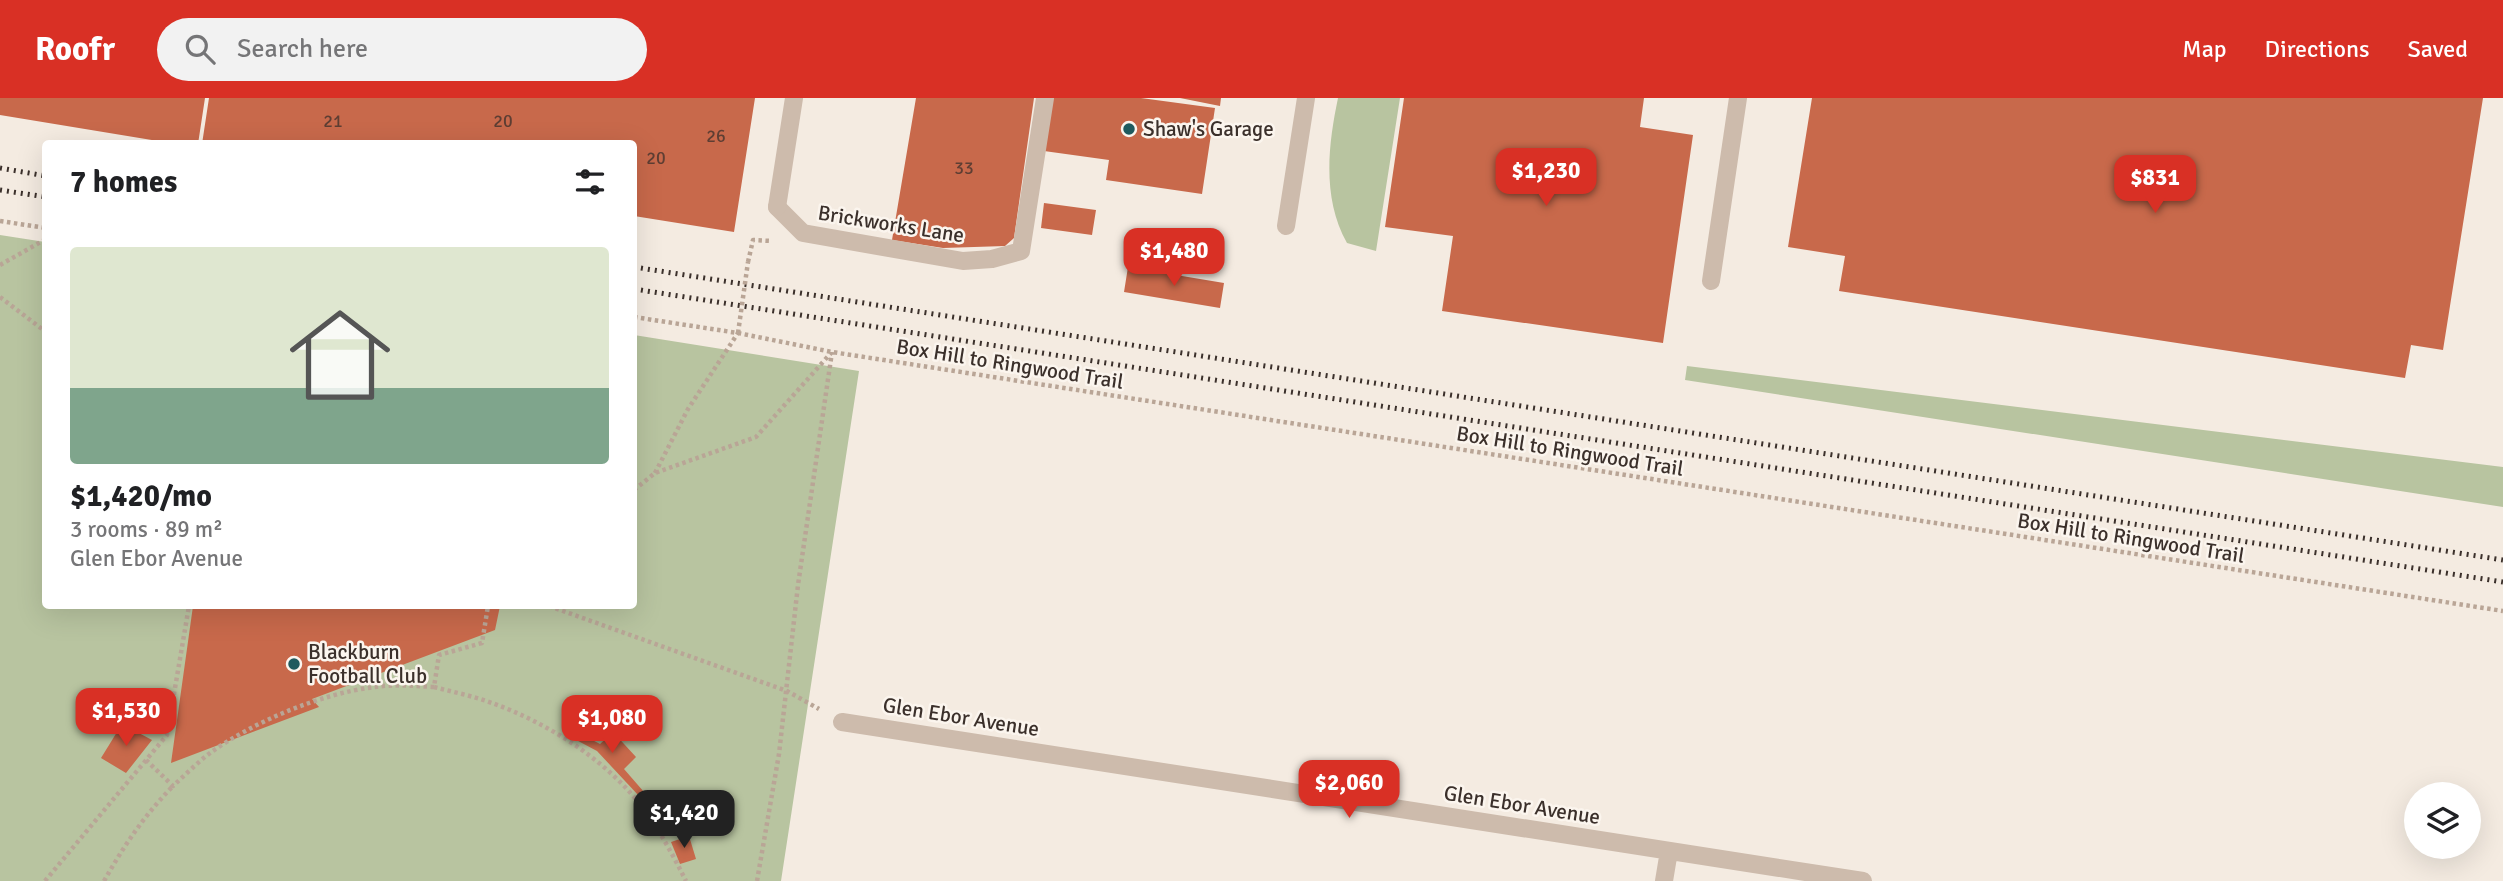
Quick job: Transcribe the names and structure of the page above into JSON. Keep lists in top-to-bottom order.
{
  "streets": {
    "street": ["Brickworks Lane", "Glen Ebor Avenue"],
    "path": ["Box Hill to Ringwood Trail"]
  },
  "places": ["Shaw's Garage", "Blackburn Football Club"],
  "house_numbers": [
    "21",
    "20",
    "26",
    "20",
    "33"
  ],
  "page": {
    "header": "Roofr",
    "search": "Search here",
    "nav": ["Map", "Directions", "Saved"],
    "heading": "7 homes",
    "price": [
      "$1,230",
      "$831",
      "$1,480",
      "$1,530",
      "$1,080",
      "$2,060",
      "$1,420"
    ],
    "list": [
      {
        "name": "$1,420/mo",
        "note": "3 rooms · 89 m² · Glen Ebor Avenue"
      }
    ]
  }
}
